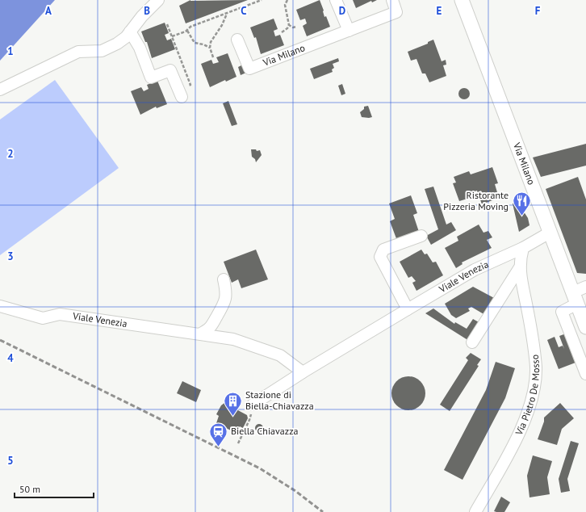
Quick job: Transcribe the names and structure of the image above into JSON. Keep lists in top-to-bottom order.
{
  "streets": {
    "main road": ["Via Milano"],
    "street": ["Viale Venezia", "Via Pietro De Mosso"]
  },
  "crossings": [
    ["Viale Venezia", "Via Pietro De Mosso"]
  ],
  "places": {
    "restaurant": ["Ristorante Pizzeria Moving"],
    "building": ["Stazione di Biella-Chiavazza"],
    "station": ["Biella Chiavazza"]
  },
  "scale_bar": "50 m",
  "grid": {
    "columns": [
      "A",
      "B",
      "C",
      "D",
      "E",
      "F"
    ],
    "rows": [
      "1",
      "2",
      "3",
      "4",
      "5"
    ]
  }
}
